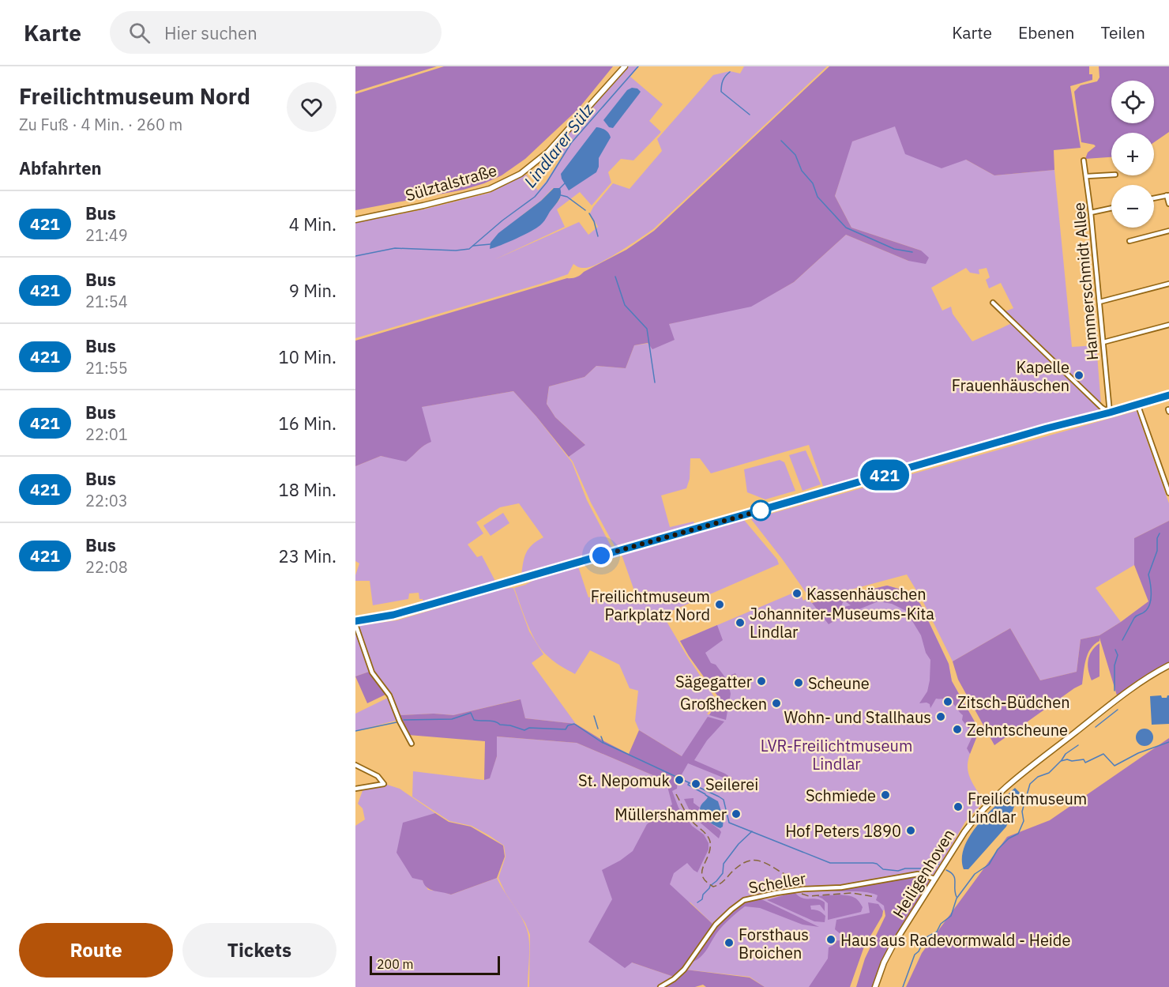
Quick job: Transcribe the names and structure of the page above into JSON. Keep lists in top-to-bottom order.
{
  "streets": {
    "street": [
      "Sülztalstraße",
      "Hammerschmidt Allee",
      "Heiligenhoven",
      "Scheller"
    ]
  },
  "crossings": [
    ["Heiligenhoven", "Scheller"]
  ],
  "water": ["Lindlarer Sülz"],
  "parks": ["LVR-Freilichtmuseum Lindlar"],
  "places": [
    "Kapelle Frauenhäuschen",
    "Kassenhäuschen",
    "Freilichtmuseum Parkplatz Nord",
    "Johanniter-Museums-Kita Lindlar",
    "Sägegatter",
    "Scheune",
    "Zitsch-Büdchen",
    "Großhecken",
    "Wohn- und Stallhaus",
    "Zehntscheune",
    "St. Nepomuk",
    "Seilerei",
    "Schmiede",
    "Freilichtmuseum Lindlar",
    "Müllershammer",
    "Hof Peters 1890",
    "Haus aus Radevormwald - Heide",
    "Forsthaus Broichen"
  ],
  "lines": ["bus line 421"],
  "scale_bar": "200 m",
  "page": {
    "header": "Karte",
    "search": "Hier suchen",
    "nav": ["Karte", "Ebenen", "Teilen"],
    "heading": [
      ["Freilichtmuseum Nord", "Zu Fuß · 4 Min. · 260 m"],
      "Abfahrten"
    ],
    "on_map": "421",
    "map_buttons": ["+", "−"],
    "list": [
      {
        "mark": "421",
        "name": "Bus",
        "note": "21:49",
        "value": "4 Min."
      },
      {
        "mark": "421",
        "name": "Bus",
        "note": "21:54",
        "value": "9 Min."
      },
      {
        "mark": "421",
        "name": "Bus",
        "note": "21:55",
        "value": "10 Min."
      },
      {
        "mark": "421",
        "name": "Bus",
        "note": "22:01",
        "value": "16 Min."
      },
      {
        "mark": "421",
        "name": "Bus",
        "note": "22:03",
        "value": "18 Min."
      },
      {
        "mark": "421",
        "name": "Bus",
        "note": "22:08",
        "value": "23 Min."
      }
    ],
    "buttons": ["Route", "Tickets"],
    "scale": "200 m"
  }
}
